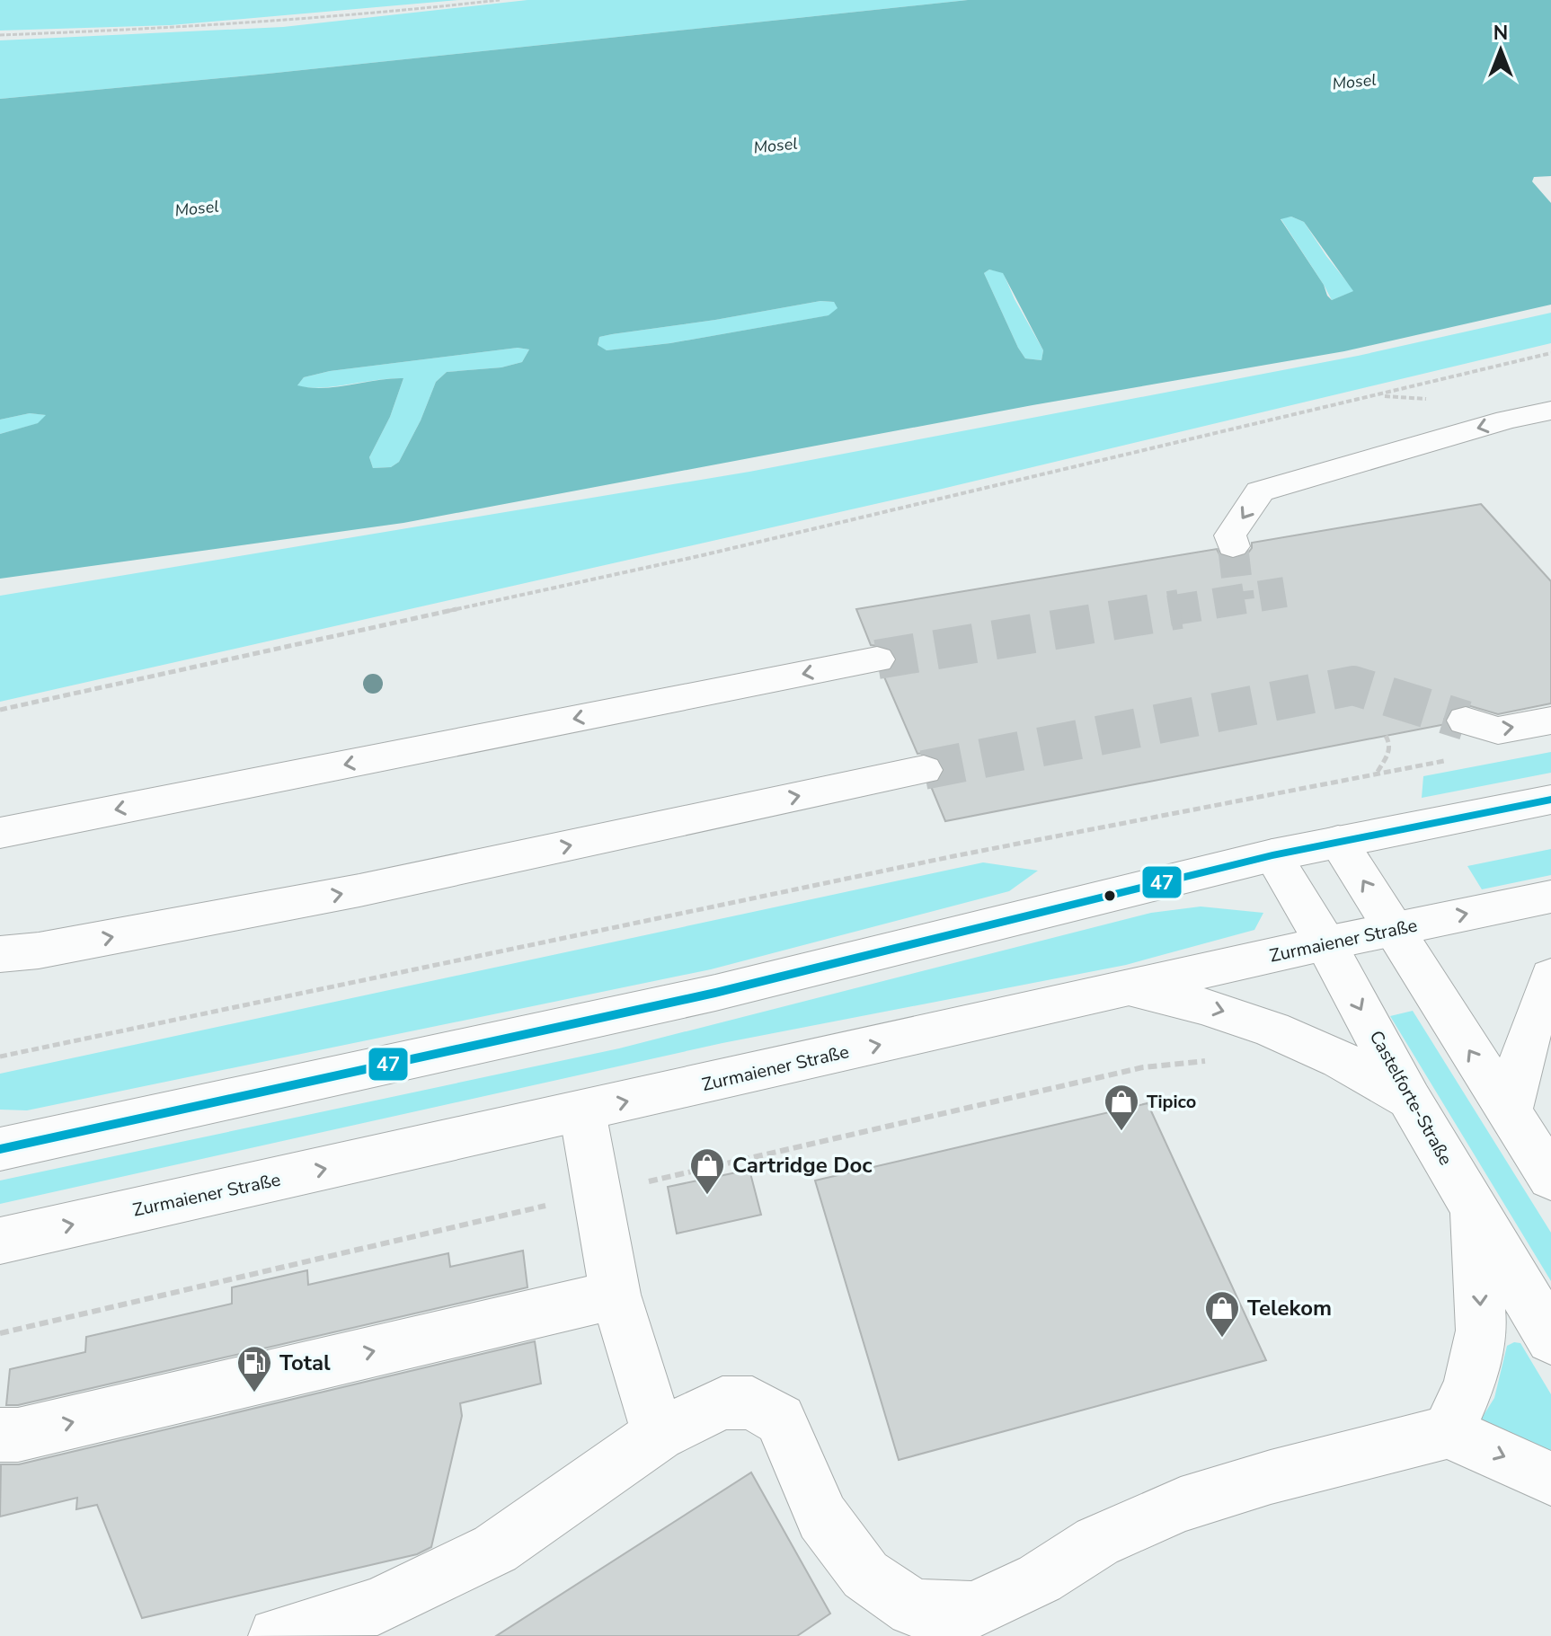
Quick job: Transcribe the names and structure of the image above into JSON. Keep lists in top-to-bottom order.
{
  "streets": {
    "main road": ["Zurmaiener Straße", "Castelforte-Straße"]
  },
  "crossings": [
    ["Zurmaiener Straße", "Castelforte-Straße"]
  ],
  "water": ["Mosel"],
  "places": {
    "shop": ["Tipico", "Cartridge Doc", "Telekom"],
    "fuel station": ["Total"]
  },
  "lines": ["transit line 47"],
  "north": "top"
}
